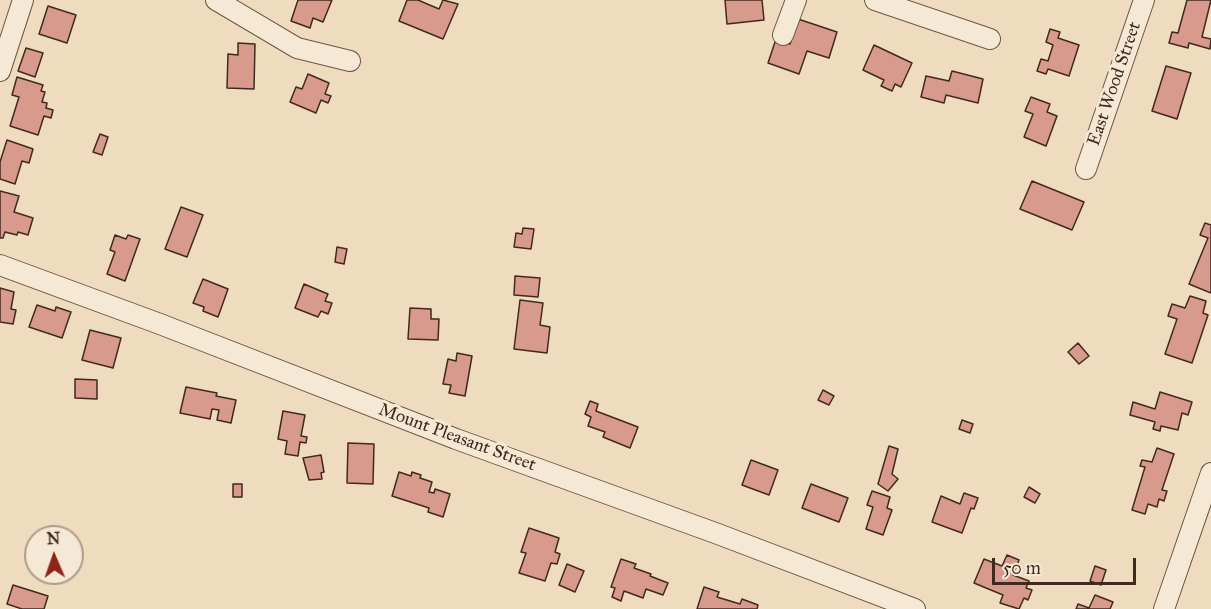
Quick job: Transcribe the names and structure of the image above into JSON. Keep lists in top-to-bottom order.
{
  "streets": {
    "street": ["East Wood Street", "Mount Pleasant Street"]
  },
  "scale_bar": "50 m",
  "north": "top"
}
